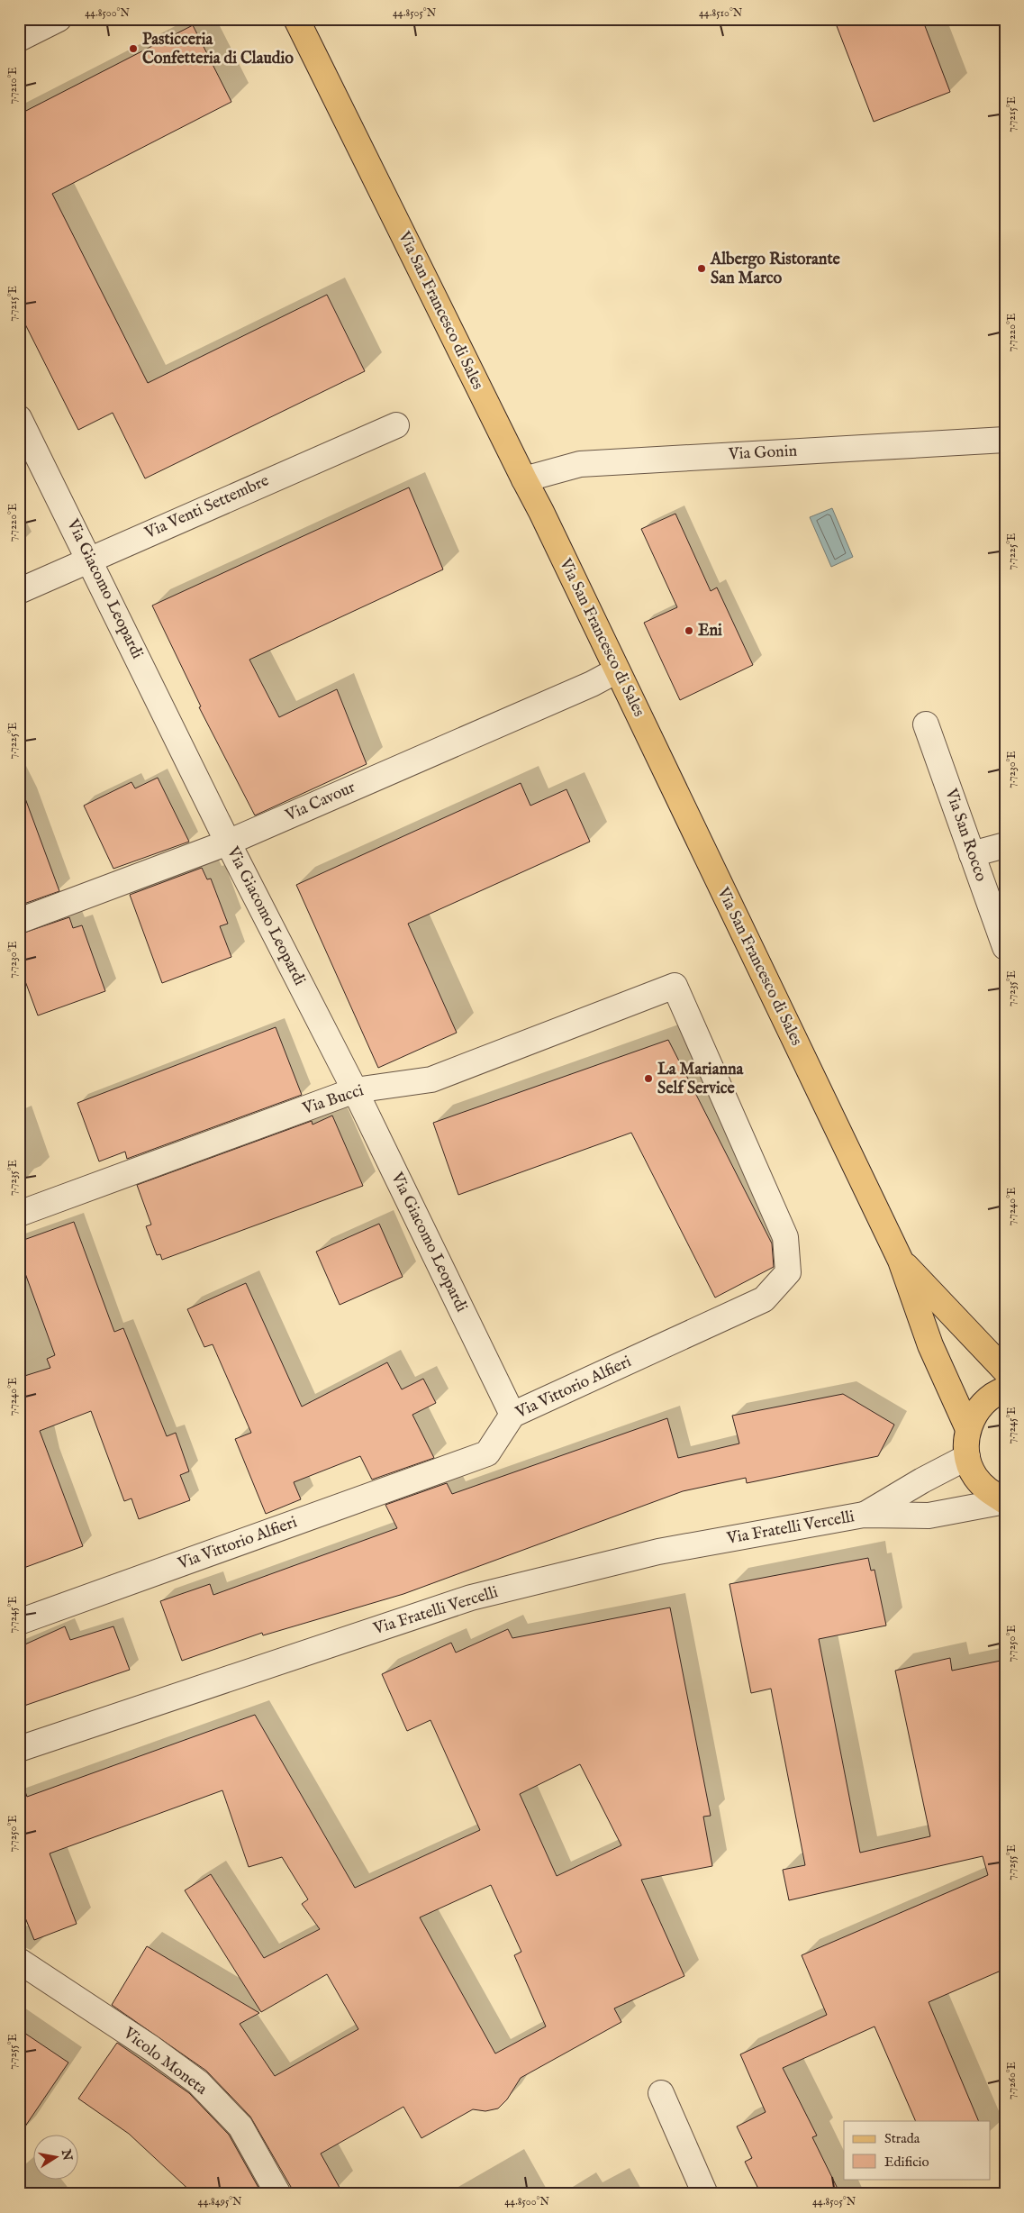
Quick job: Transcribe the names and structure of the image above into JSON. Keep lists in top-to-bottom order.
{
  "streets": {
    "main road": ["Via San Francesco di Sales"],
    "street": [
      "Via Gonin",
      "Via Venti Settembre",
      "Via Giacomo Leopardi",
      "Via Cavour",
      "Via San Rocco",
      "Via Bucci",
      "Via Vittorio Alfieri",
      "Via Fratelli Vercelli",
      "Vicolo Moneta"
    ]
  },
  "crossings": [
    ["Via San Francesco di Sales", "Via Gonin"],
    ["Via San Francesco di Sales", "Via Cavour"],
    ["Via Venti Settembre", "Via Giacomo Leopardi"],
    ["Via Giacomo Leopardi", "Via Cavour"],
    ["Via Giacomo Leopardi", "Via Bucci"],
    ["Via Giacomo Leopardi", "Via Vittorio Alfieri"],
    ["Via Bucci", "Via Vittorio Alfieri"]
  ],
  "places": [
    "Pasticceria Confetteria di Claudio",
    "Albergo Ristorante San Marco",
    "Eni",
    "La Marianna Self Service"
  ],
  "legend": ["Strada", "Edificio"],
  "north": "right",
  "coordinates": [
    "44.8500°N",
    "44.8505°N",
    "44.8510°N",
    "7.7210°E",
    "7.7215°E",
    "7.7220°E",
    "7.7225°E",
    "7.7230°E",
    "7.7235°E",
    "7.7240°E",
    "7.7245°E",
    "7.7250°E",
    "7.7255°E",
    "7.7260°E",
    "44.8495°N"
  ]
}
